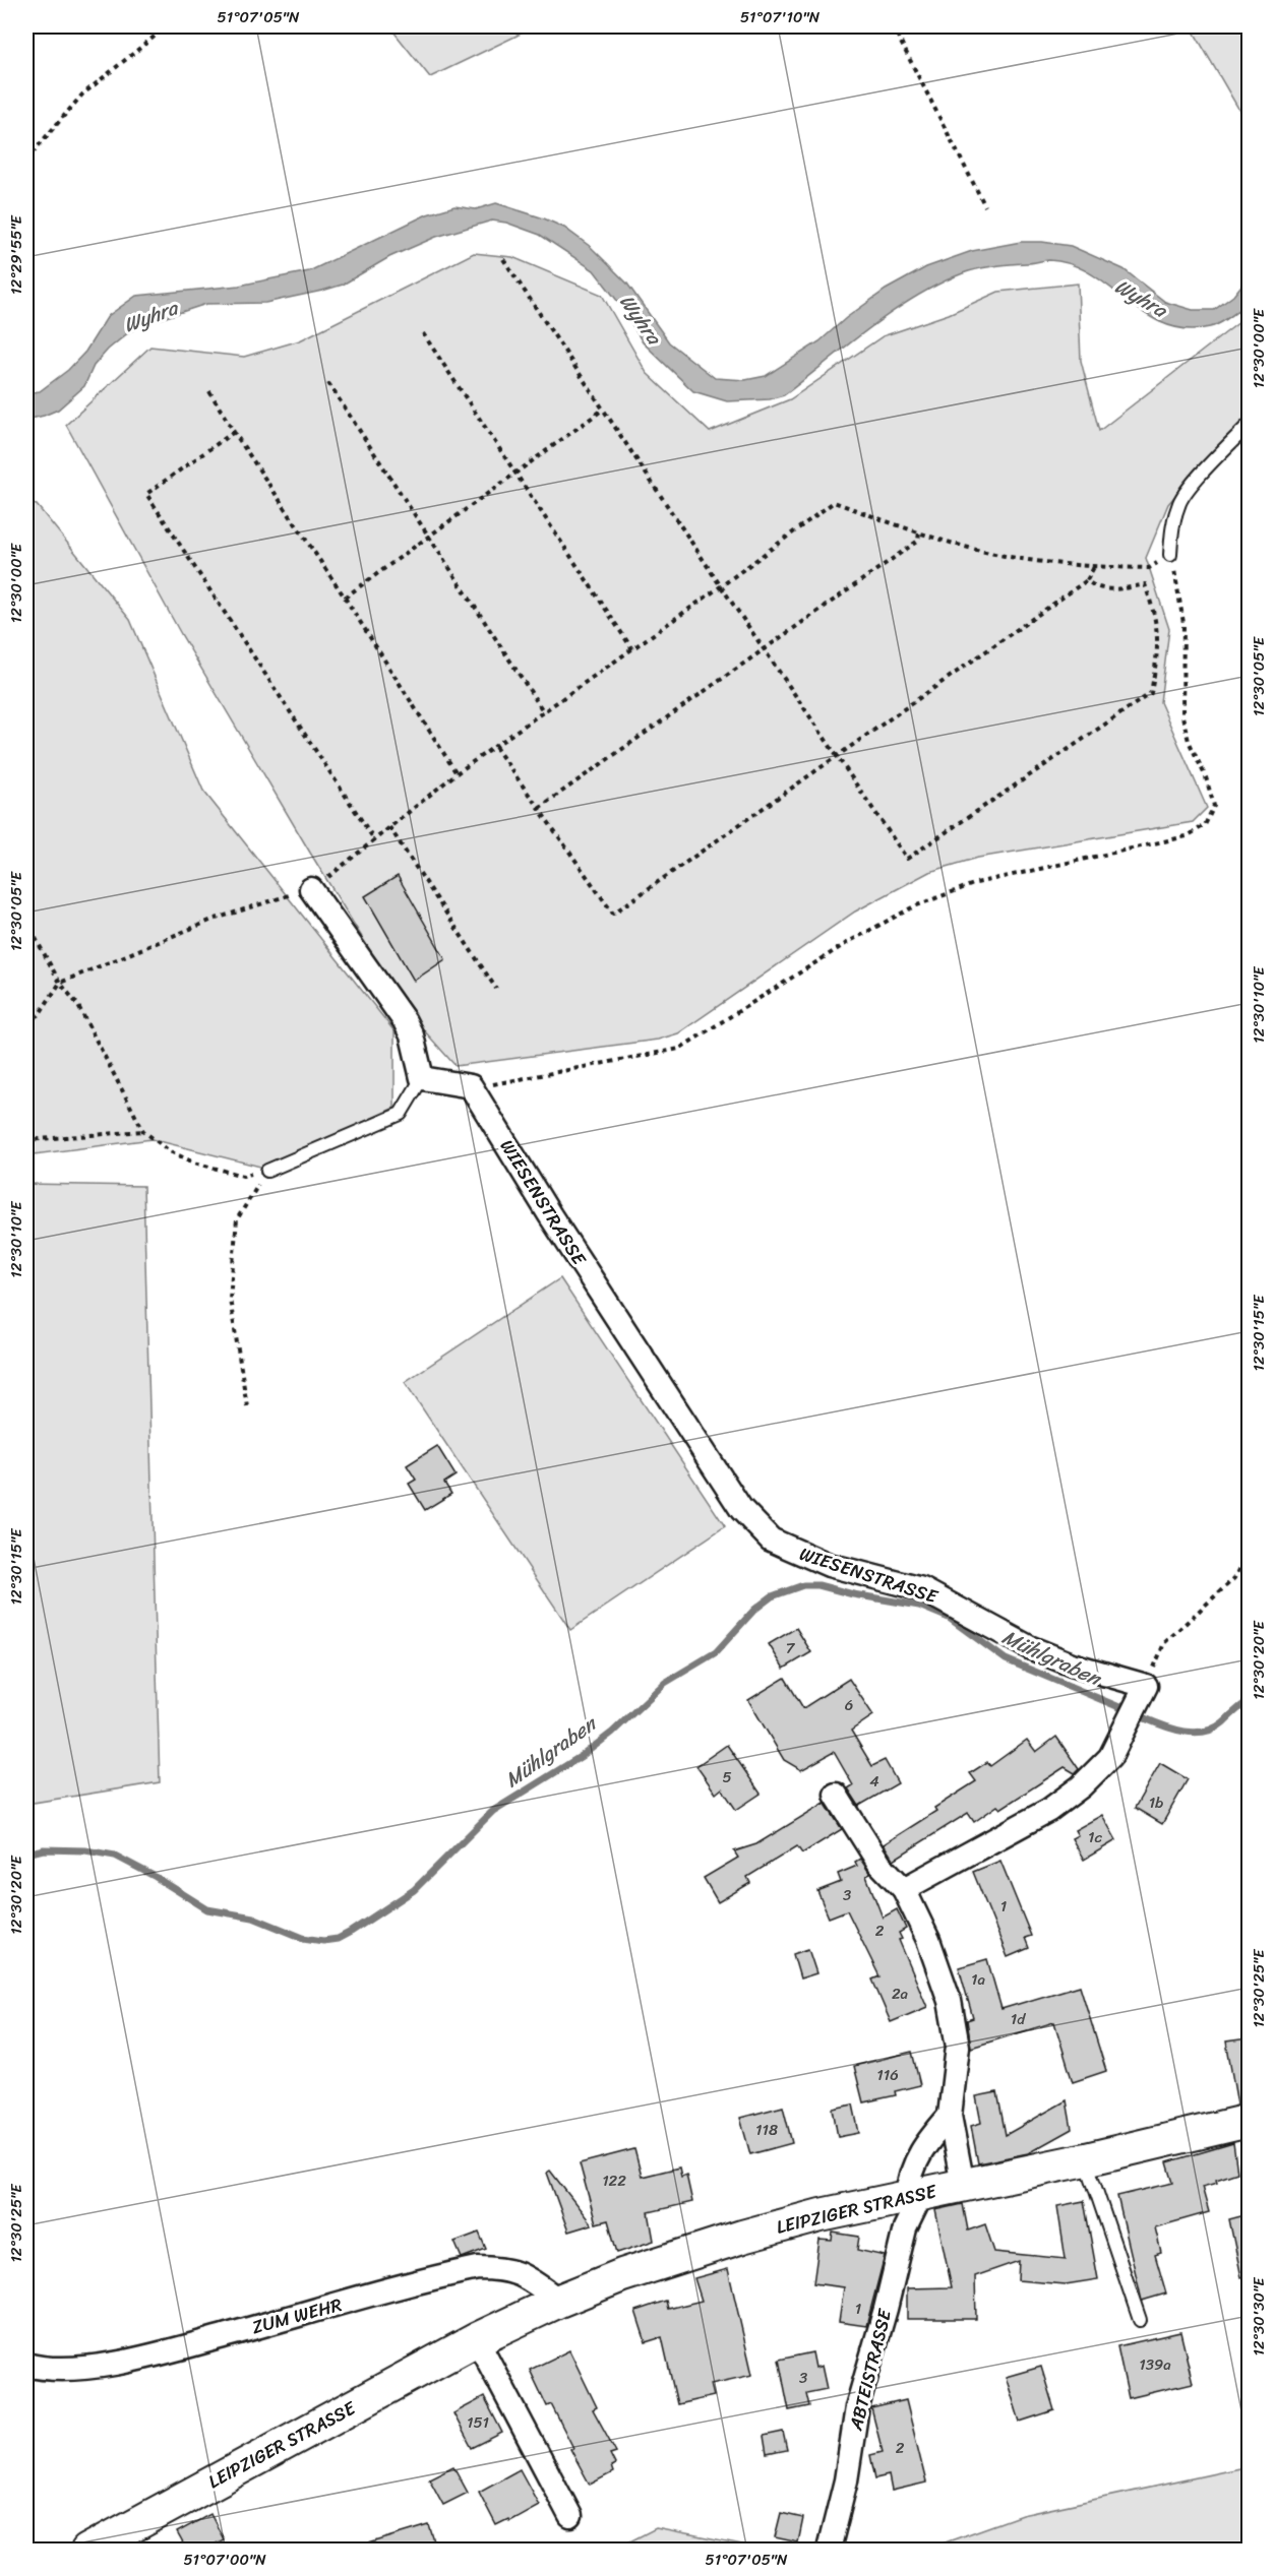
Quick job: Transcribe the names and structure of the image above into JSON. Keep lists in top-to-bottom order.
{
  "streets": {
    "street": [
      "WIESENSTRASSE",
      "LEIPZIGER STRASSE",
      "ZUM WEHR",
      "ABTEISTRASSE"
    ]
  },
  "crossings": [
    ["LEIPZIGER STRASSE", "ZUM WEHR"],
    ["LEIPZIGER STRASSE", "ABTEISTRASSE"]
  ],
  "water": ["Wyhra", "Mühlgraben"],
  "house_numbers": [
    "7",
    "6",
    "5",
    "4",
    "1b",
    "1c",
    "3",
    "1",
    "2",
    "1a",
    "2a",
    "1d",
    "116",
    "118",
    "122",
    "1",
    "139a",
    "3",
    "151",
    "2"
  ],
  "coordinates": [
    "51°07'05\"N",
    "51°07'10\"N",
    "12°29'55\"E",
    "12°30'00\"E",
    "12°30'05\"E",
    "12°30'10\"E",
    "12°30'15\"E",
    "12°30'20\"E",
    "12°30'25\"E",
    "12°30'30\"E",
    "51°07'00\"N"
  ]
}
